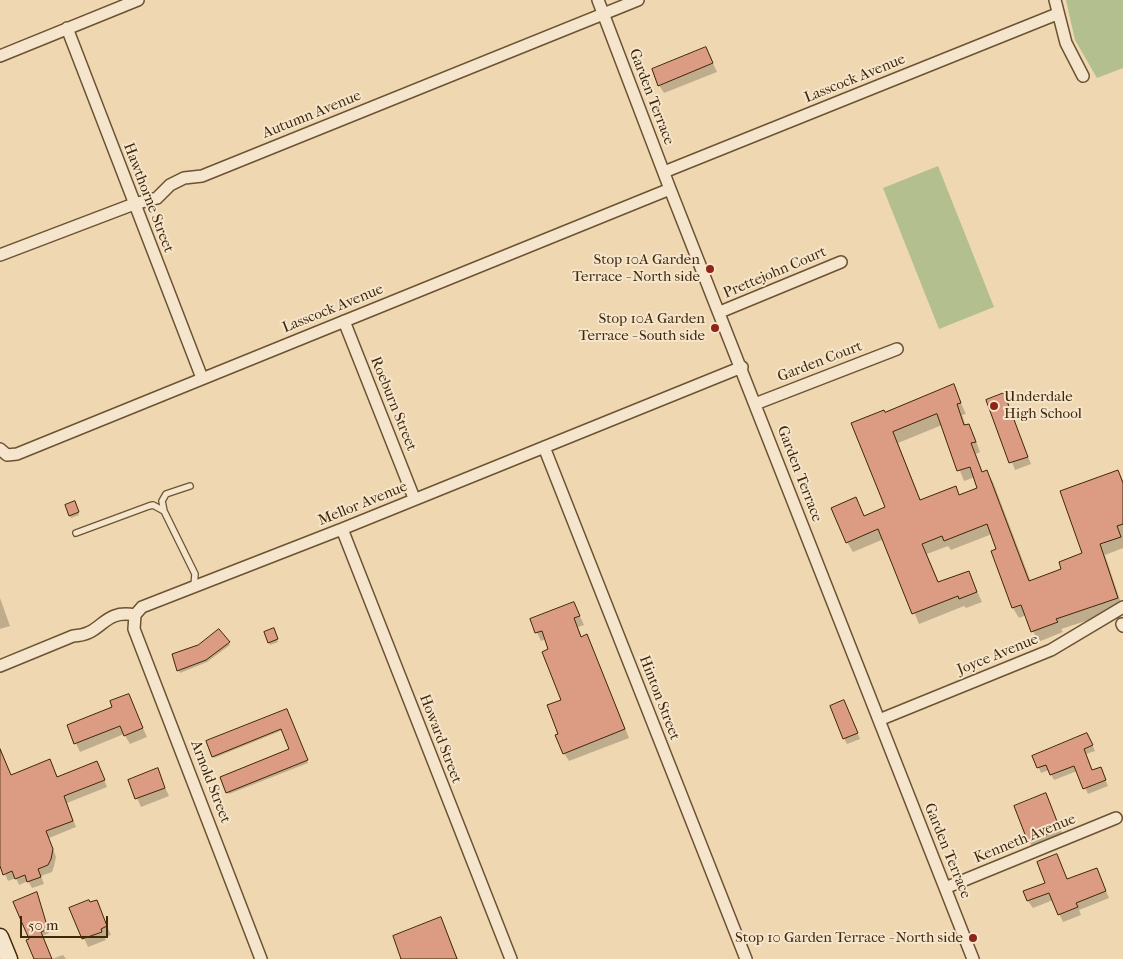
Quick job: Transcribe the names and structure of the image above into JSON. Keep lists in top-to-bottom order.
{
  "streets": {
    "street": [
      "Lasscock Avenue",
      "Garden Terrace",
      "Autumn Avenue",
      "Hawthorne Street",
      "Prettejohn Court",
      "Garden Court",
      "Roeburn Street",
      "Mellor Avenue",
      "Joyce Avenue",
      "Hinton Street",
      "Howard Street",
      "Arnold Street",
      "Kenneth Avenue"
    ]
  },
  "crossings": [
    ["Lasscock Avenue", "Garden Terrace"],
    ["Lasscock Avenue", "Hawthorne Street"],
    ["Lasscock Avenue", "Roeburn Street"],
    ["Garden Terrace", "Autumn Avenue"],
    ["Garden Terrace", "Prettejohn Court"],
    ["Garden Terrace", "Garden Court"],
    ["Garden Terrace", "Mellor Avenue"],
    ["Garden Terrace", "Joyce Avenue"],
    ["Garden Terrace", "Kenneth Avenue"],
    ["Autumn Avenue", "Hawthorne Street"],
    ["Roeburn Street", "Mellor Avenue"],
    ["Mellor Avenue", "Hinton Street"],
    ["Mellor Avenue", "Howard Street"],
    ["Mellor Avenue", "Arnold Street"]
  ],
  "places": [
    "Stop 10A Garden Terrace - North side",
    "Stop 10A Garden Terrace - South side",
    "Underdale High School",
    "Stop 10 Garden Terrace - North side"
  ],
  "scale_bar": "50 m"
}
